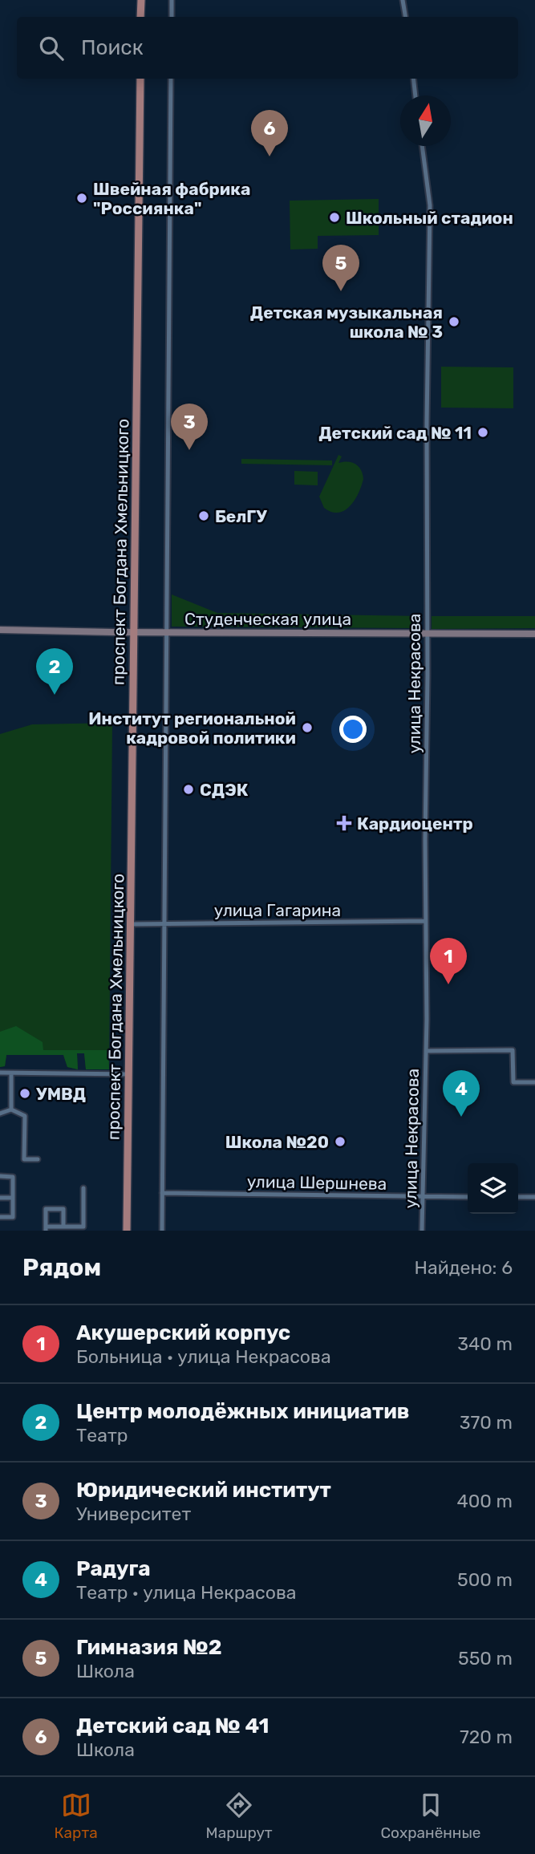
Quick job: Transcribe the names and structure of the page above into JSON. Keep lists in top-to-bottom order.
{
  "streets": {
    "main road": ["проспект Богдана Хмельницкого", "Студенческая улица"],
    "street": ["улица Некрасова", "улица Гагарина", "улица Шершнева"]
  },
  "crossings": [
    ["проспект Богдана Хмельницкого", "Студенческая улица"],
    ["проспект Богдана Хмельницкого", "улица Гагарина"],
    ["Студенческая улица", "улица Некрасова"],
    ["улица Некрасова", "улица Гагарина"],
    ["улица Некрасова", "улица Шершнева"]
  ],
  "places": {
    "other": [
      "Швейная фабрика \"Россиянка\"",
      "Школьный стадион",
      "Детская музыкальная школа № 3",
      "Детский сад № 11",
      "БелГУ",
      "Институт региональной кадровой политики",
      "СДЭК",
      "УМВД",
      "Школа №20"
    ],
    "health": ["Кардиоцентр"]
  },
  "north": "top",
  "page": {
    "search": "Поиск",
    "pins": [
      "6",
      "5",
      "3",
      "2",
      "1",
      "4"
    ],
    "heading": ["Рядом", "Найдено: 6"],
    "list": [
      {
        "mark": "1",
        "name": "Акушерский корпус",
        "note": "Больница · улица Некрасова",
        "value": "340 m"
      },
      {
        "mark": "2",
        "name": "Центр молодёжных инициатив",
        "note": "Театр",
        "value": "370 m"
      },
      {
        "mark": "3",
        "name": "Юридический институт",
        "note": "Университет",
        "value": "400 m"
      },
      {
        "mark": "4",
        "name": "Радуга",
        "note": "Театр · улица Некрасова",
        "value": "500 m"
      },
      {
        "mark": "5",
        "name": "Гимназия №2",
        "note": "Школа",
        "value": "550 m"
      },
      {
        "mark": "6",
        "name": "Детский сад № 41",
        "note": "Школа",
        "value": "720 m"
      }
    ],
    "nav": ["Карта", "Маршрут", "Сохранённые"]
  }
}
